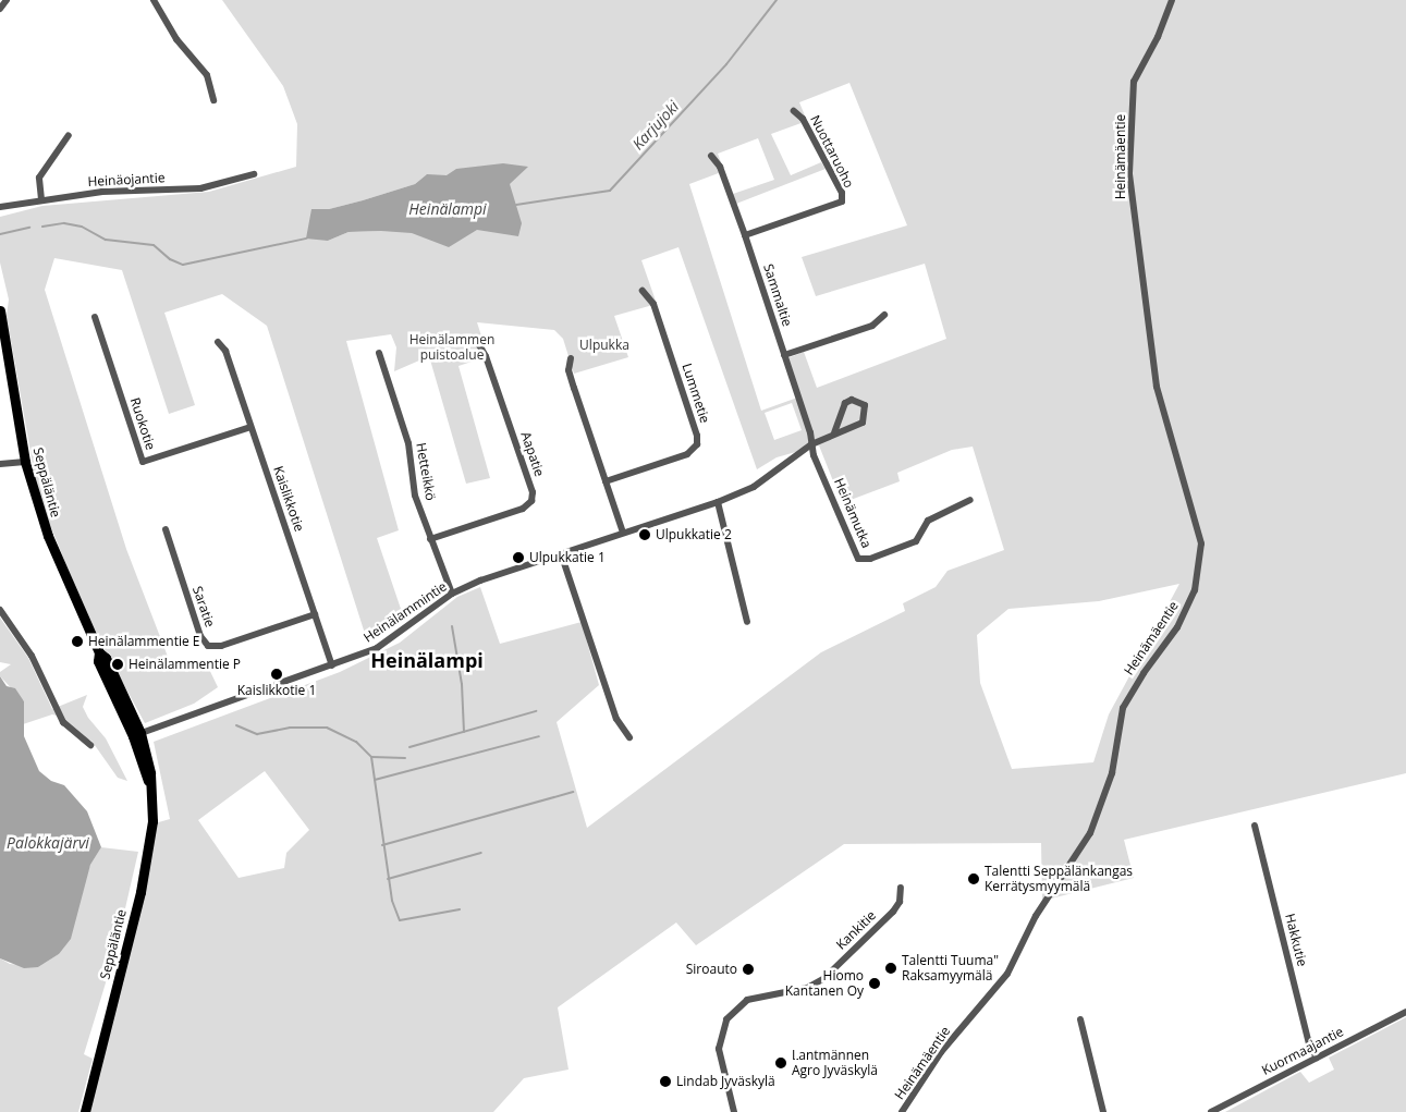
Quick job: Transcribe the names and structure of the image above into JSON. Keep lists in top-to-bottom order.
{
  "streets": {
    "main road": ["Seppäläntie"],
    "street": [
      "Nuottaruoho",
      "Heinämäentie",
      "Heinäojantie",
      "Sammaltie",
      "Lummetie",
      "Ruokotie",
      "Aapatie",
      "Hetteikkö",
      "Kaislikkotie",
      "Heinämutka",
      "Saratie",
      "Heinälammintie",
      "Kankitie",
      "Hakkutie",
      "Kuormaajantie"
    ]
  },
  "crossings": [
    ["Nuottaruoho", "Sammaltie"],
    ["Sammaltie", "Heinämutka"],
    ["Sammaltie", "Heinälammintie"],
    ["Ruokotie", "Kaislikkotie"],
    ["Aapatie", "Hetteikkö"],
    ["Hetteikkö", "Heinälammintie"],
    ["Seppäläntie", "Heinälammintie"],
    ["Kaislikkotie", "Saratie"],
    ["Kaislikkotie", "Heinälammintie"],
    ["Heinämutka", "Heinälammintie"],
    ["Hakkutie", "Kuormaajantie"]
  ],
  "districts": ["Heinälampi"],
  "water": ["Karjujoki", "Heinälampi", "Palokkajärvi"],
  "parks": ["Heinälammen puistoalue", "Ulpukka"],
  "places": [
    "Ulpukkatie 2",
    "Ulpukkatie 1",
    "Heinälammentie E",
    "Heinälammentie P",
    "Kaislikkotie 1",
    "Talentti Seppälänkangas Kerrätysmyymälä",
    "Talentti Tuuma\" Raksamyymälä",
    "Siroauto",
    "Hiomo Kantanen Oy",
    "Lantmännen Agro Jyväskylä",
    "Lindab Jyväskylä"
  ]
}
